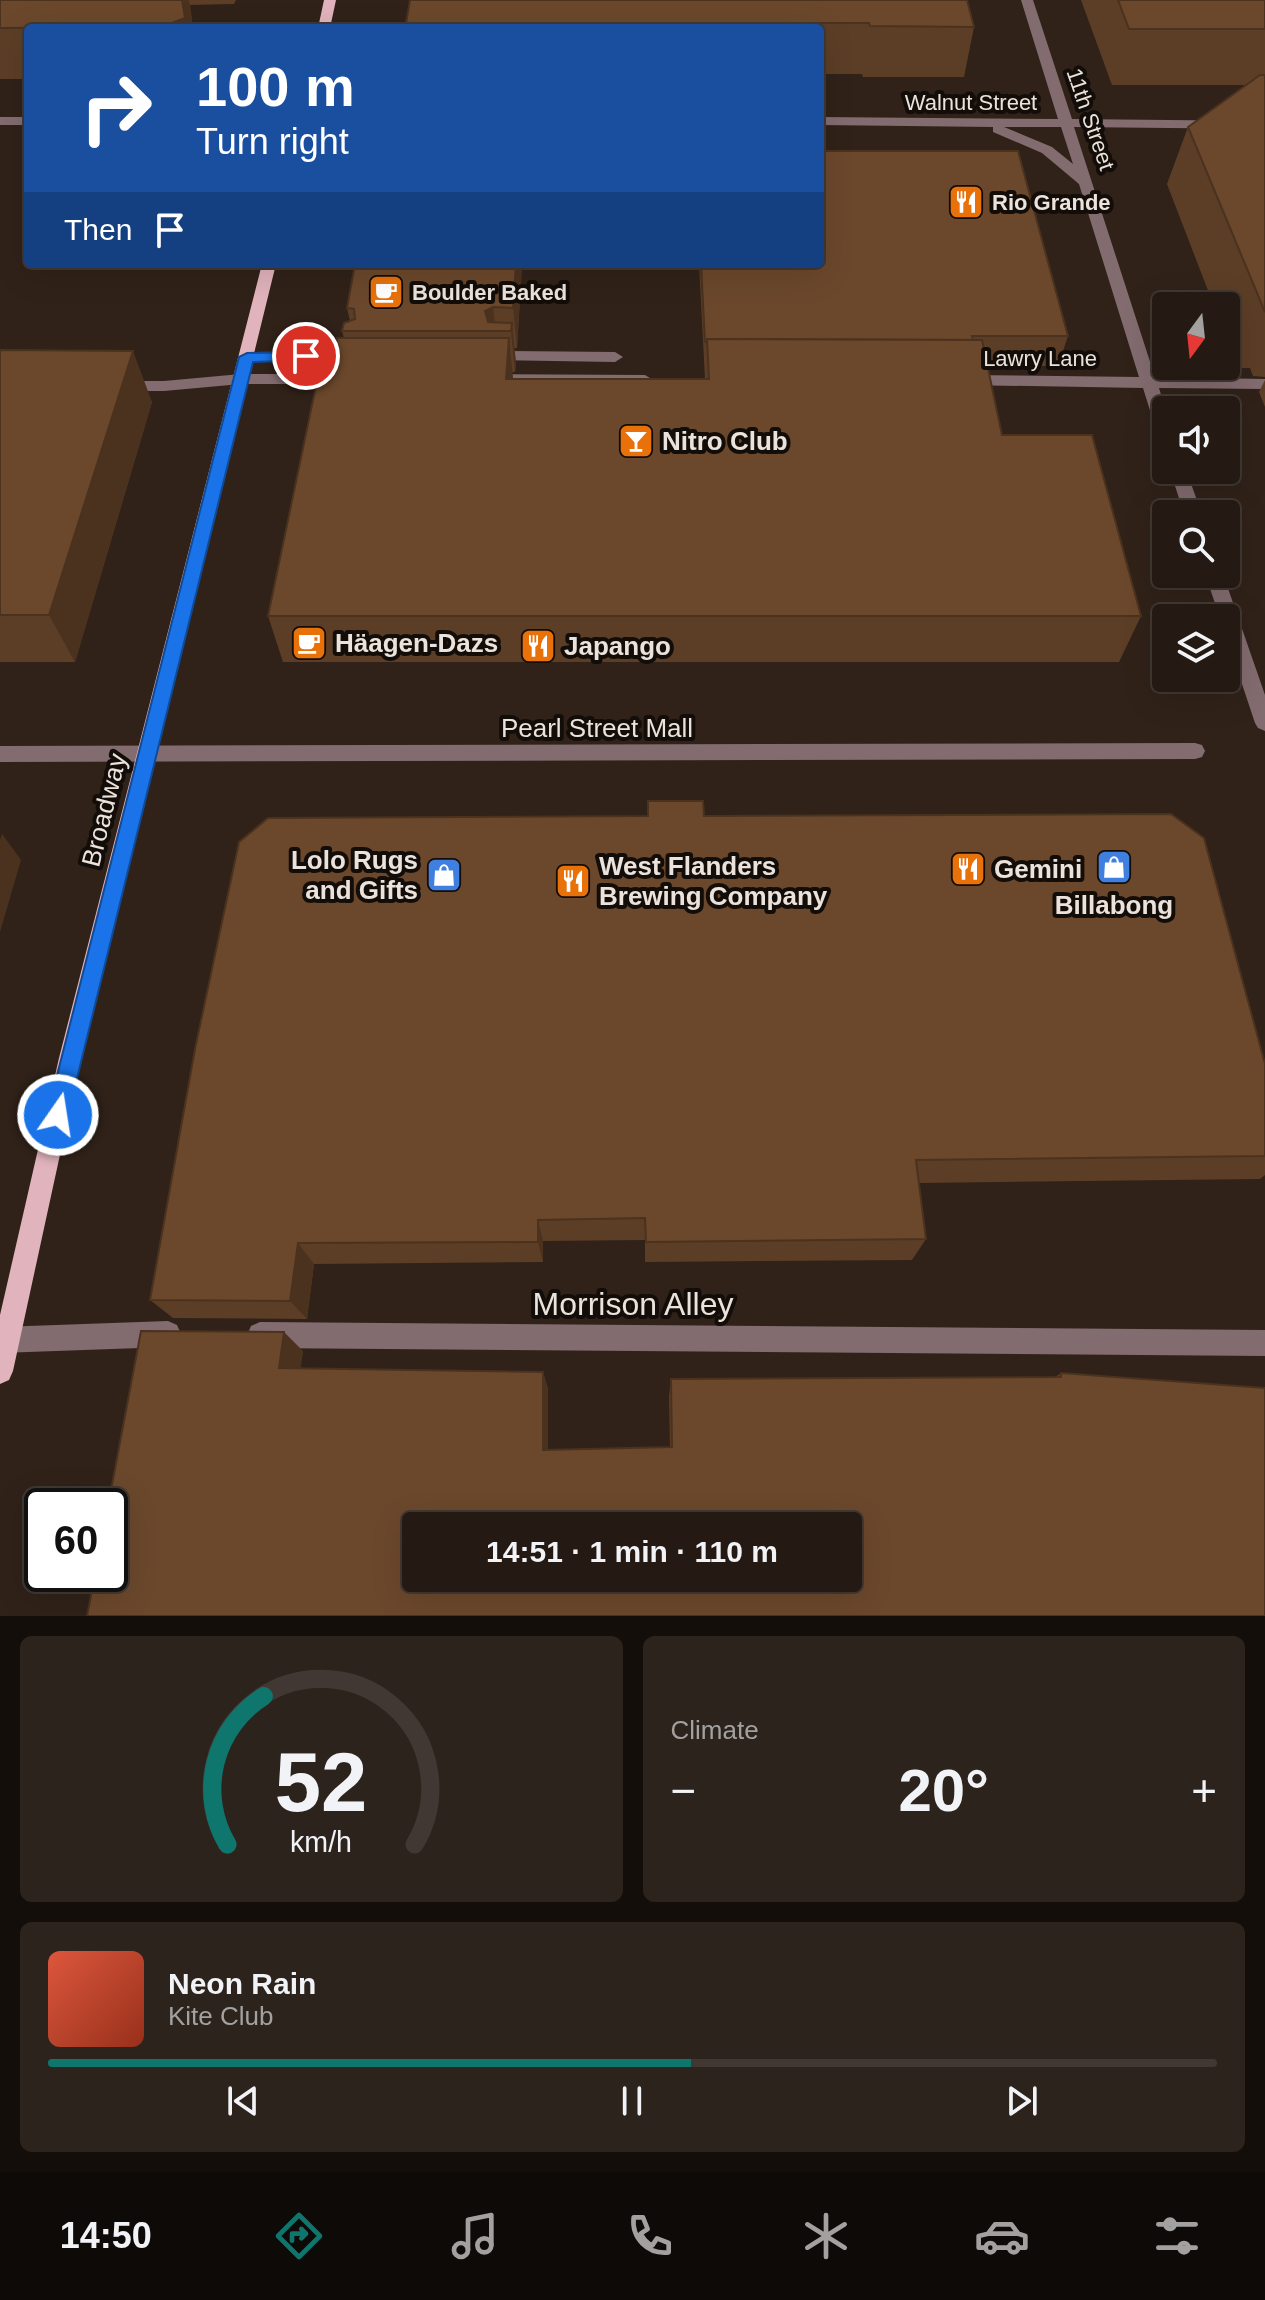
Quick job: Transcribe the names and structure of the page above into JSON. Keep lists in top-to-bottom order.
{
  "streets": {
    "main road": ["Broadway"],
    "street": [
      "Walnut Street",
      "11th Street",
      "Lawry Lane",
      "Pearl Street Mall",
      "Morrison Alley"
    ]
  },
  "crossings": [
    ["Walnut Street", "11th Street"],
    ["11th Street", "Lawry Lane"],
    ["Pearl Street Mall", "Broadway"]
  ],
  "places": {
    "restaurant": [
      "Rio Grande",
      "Japango",
      "Gemini",
      "West Flanders Brewing Company"
    ],
    "cafe": ["Boulder Baked", "Häagen-Dazs"],
    "bar": ["Nitro Club"],
    "shop": ["Billabong", "Lolo Rugs and Gifts"]
  },
  "north": "bottom",
  "page": {
    "turn": ["100 m", "Turn right"],
    "then": "Then",
    "limit": "60",
    "trip": "14:51 · 1 min · 110 m",
    "tile": "Climate",
    "heat": ["−", "20°", "+"],
    "song": ["Neon Rain", "Kite Club"],
    "tabs": "14:50",
    "gauge": ["52", "km/h"]
  }
}
